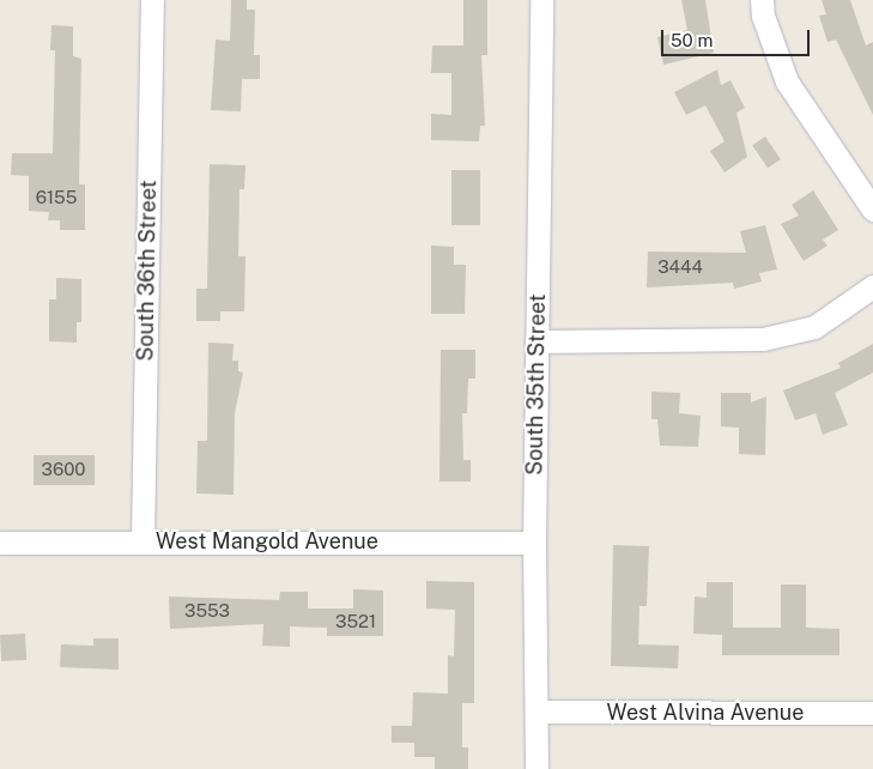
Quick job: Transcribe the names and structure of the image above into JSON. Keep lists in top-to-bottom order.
{
  "streets": {
    "street": [
      "South 36th Street",
      "South 35th Street",
      "West Mangold Avenue",
      "West Alvina Avenue"
    ]
  },
  "crossings": [
    ["South 36th Street", "West Mangold Avenue"],
    ["South 35th Street", "West Mangold Avenue"],
    ["South 35th Street", "West Alvina Avenue"]
  ],
  "house_numbers": [
    "6155",
    "3444",
    "3600",
    "3553",
    "3521"
  ],
  "scale_bar": "50 m"
}
